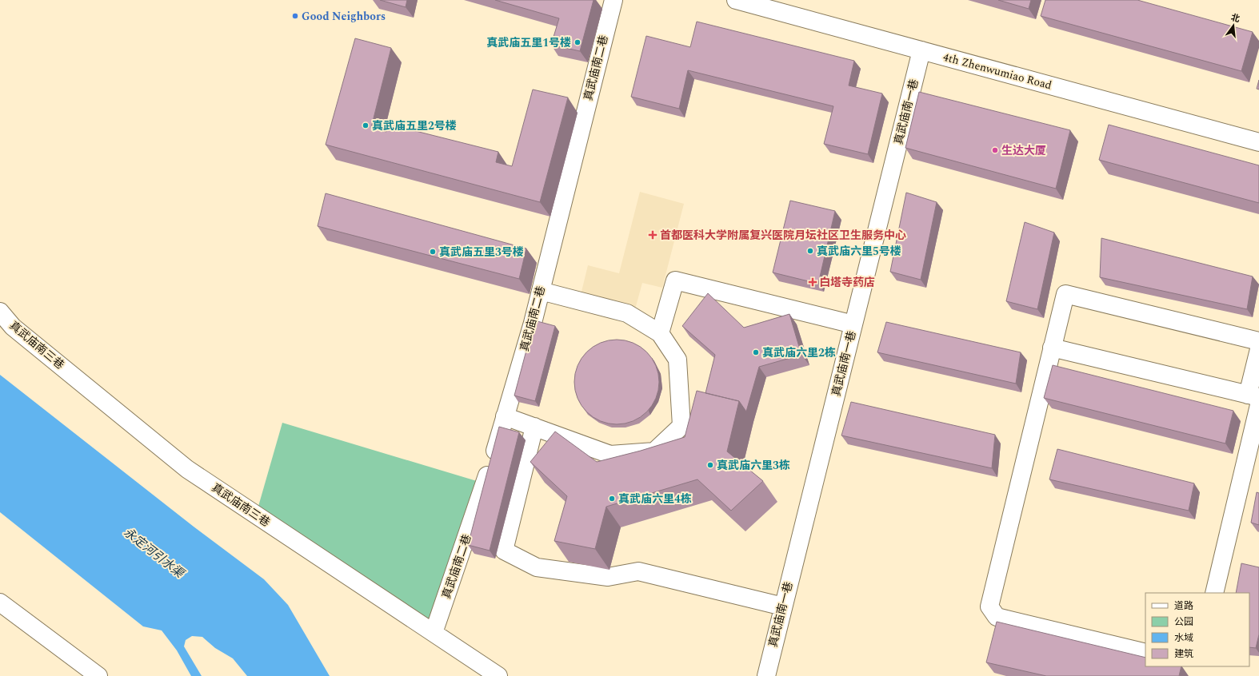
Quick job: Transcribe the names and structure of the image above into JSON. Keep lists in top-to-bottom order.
{
  "streets": {
    "street": [
      "真武庙南二巷",
      "4th Zhenwumiao Road",
      "真武庙南一巷",
      "真武庙南三巷"
    ]
  },
  "crossings": [
    ["真武庙南二巷", "真武庙南三巷"],
    ["4th Zhenwumiao Road", "真武庙南一巷"]
  ],
  "water": ["永定河引水渠"],
  "places": {
    "other": [
      "Good Neighbors",
      "真武庙五里1号楼",
      "真武庙五里2号楼",
      "生达大厦",
      "真武庙六里5号楼",
      "真武庙五里3号楼",
      "真武庙六里2栋",
      "真武庙六里3栋",
      "真武庙六里4栋"
    ],
    "health": ["首都医科大学附属复兴医院月坛社区卫生服务中心", "白塔寺药店"]
  },
  "legend": [
    "道路",
    "公园",
    "水域",
    "建筑"
  ],
  "north": "top"
}
